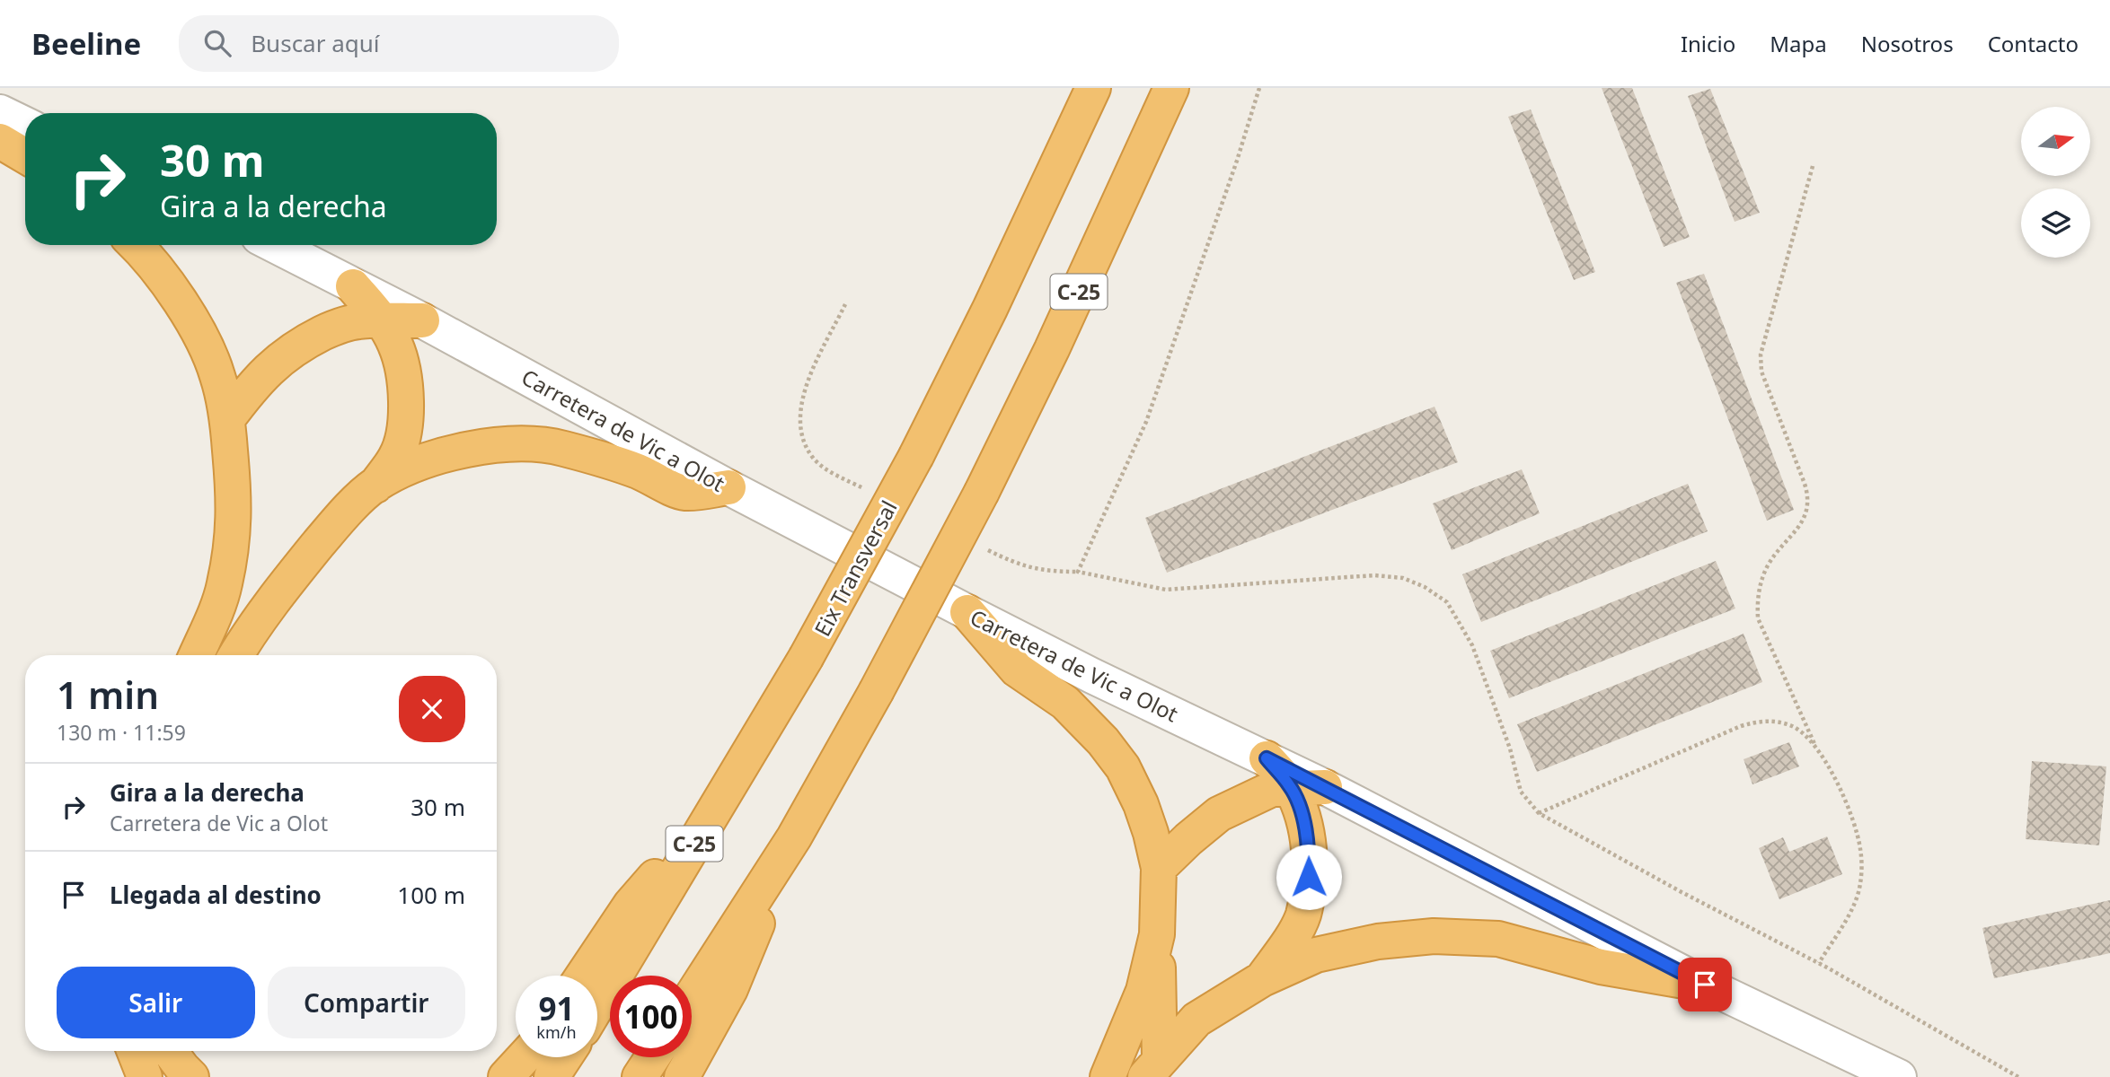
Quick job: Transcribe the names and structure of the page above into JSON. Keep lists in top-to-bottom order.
{
  "streets": {
    "highway": ["C-25", "Eix Transversal"],
    "street": ["Carretera de Vic a Olot"]
  },
  "north": "right",
  "page": {
    "header": "Beeline",
    "search": "Buscar aquí",
    "nav": [
      "Inicio",
      "Mapa",
      "Nosotros",
      "Contacto"
    ],
    "turn": ["30 m", "Gira a la derecha"],
    "heading": ["1 min", "130 m · 11:59"],
    "list": [
      {
        "name": "Gira a la derecha",
        "note": "Carretera de Vic a Olot",
        "value": "30 m"
      },
      {
        "name": "Llegada al destino",
        "value": "100 m"
      }
    ],
    "buttons": ["Salir", "Compartir"],
    "speed": "91 km/h",
    "limit": "100"
  }
}
